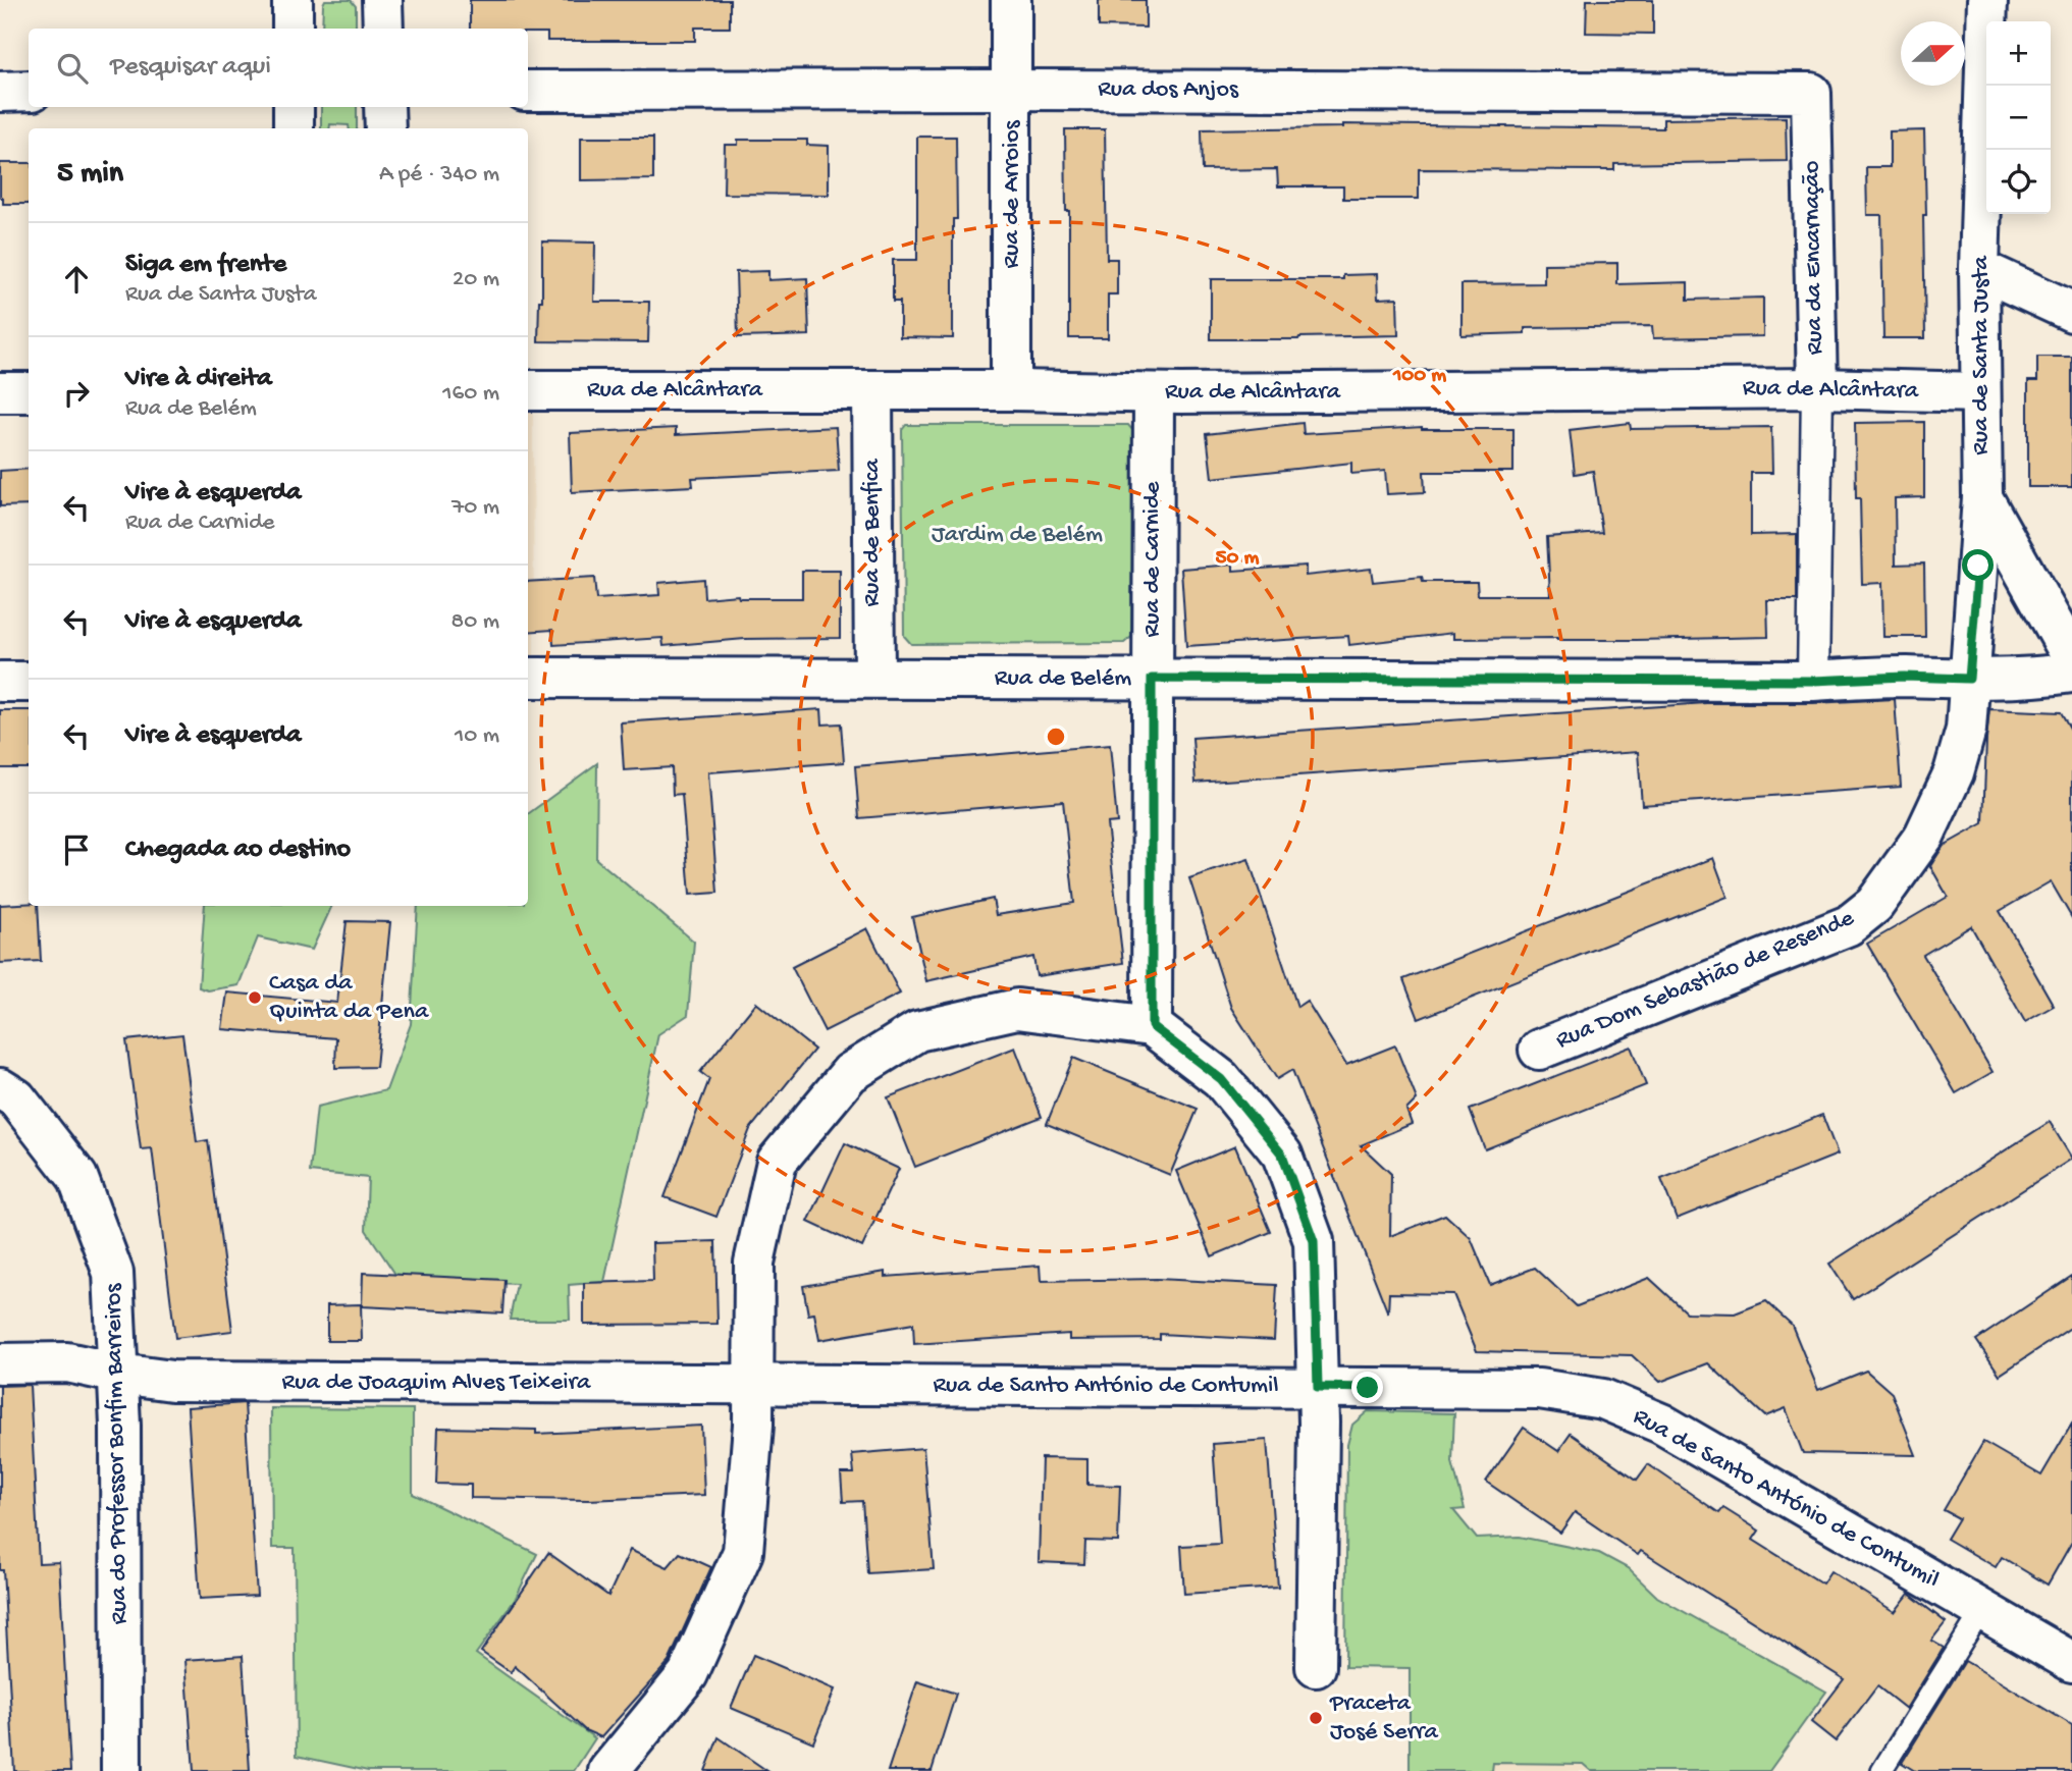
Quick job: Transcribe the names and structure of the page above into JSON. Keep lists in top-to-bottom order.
{
  "streets": {
    "street": [
      "Rua dos Anjos",
      "Rua de Arroios",
      "Rua da Encarnação",
      "Rua de Santa Justa",
      "Rua de Alcântara",
      "Rua de Benfica",
      "Rua de Carnide",
      "Rua de Belém",
      "Rua Dom Sebastião de Resende",
      "Rua de Joaquim Alves Teixeira",
      "Rua de Santo António de Contumil",
      "Rua do Professor Bonfim Barreiros"
    ]
  },
  "crossings": [
    ["Rua dos Anjos", "Rua de Arroios"],
    ["Rua dos Anjos", "Rua da Encarnação"],
    ["Rua de Arroios", "Rua de Alcântara"],
    ["Rua da Encarnação", "Rua de Alcântara"],
    ["Rua da Encarnação", "Rua de Belém"],
    ["Rua de Santa Justa", "Rua de Alcântara"],
    ["Rua de Santa Justa", "Rua de Belém"],
    ["Rua de Santa Justa", "Rua Dom Sebastião de Resende"],
    ["Rua de Alcântara", "Rua de Benfica"],
    ["Rua de Alcântara", "Rua de Carnide"],
    ["Rua de Benfica", "Rua de Belém"],
    ["Rua de Carnide", "Rua de Belém"],
    ["Rua de Belém", "Rua Dom Sebastião de Resende"],
    ["Rua de Joaquim Alves Teixeira", "Rua de Santo António de Contumil"],
    ["Rua de Joaquim Alves Teixeira", "Rua do Professor Bonfim Barreiros"]
  ],
  "parks": ["Jardim de Belém"],
  "places": ["Casa da Quinta da Pena", "Praceta José Serra"],
  "north": "right",
  "page": {
    "map_buttons": ["+", "−"],
    "search": "Pesquisar aqui",
    "heading": ["5 min", "A pé · 340 m"],
    "list": [
      ["Siga em frente", "Rua de Santa Justa", "20 m"],
      ["Vire à direita", "Rua de Belém", "160 m"],
      ["Vire à esquerda", "Rua de Carnide", "70 m"],
      ["Vire à esquerda", "80 m"],
      ["Vire à esquerda", "10 m"],
      "Chegada ao destino"
    ]
  },
  "rings": ["100 m", "50 m"]
}
